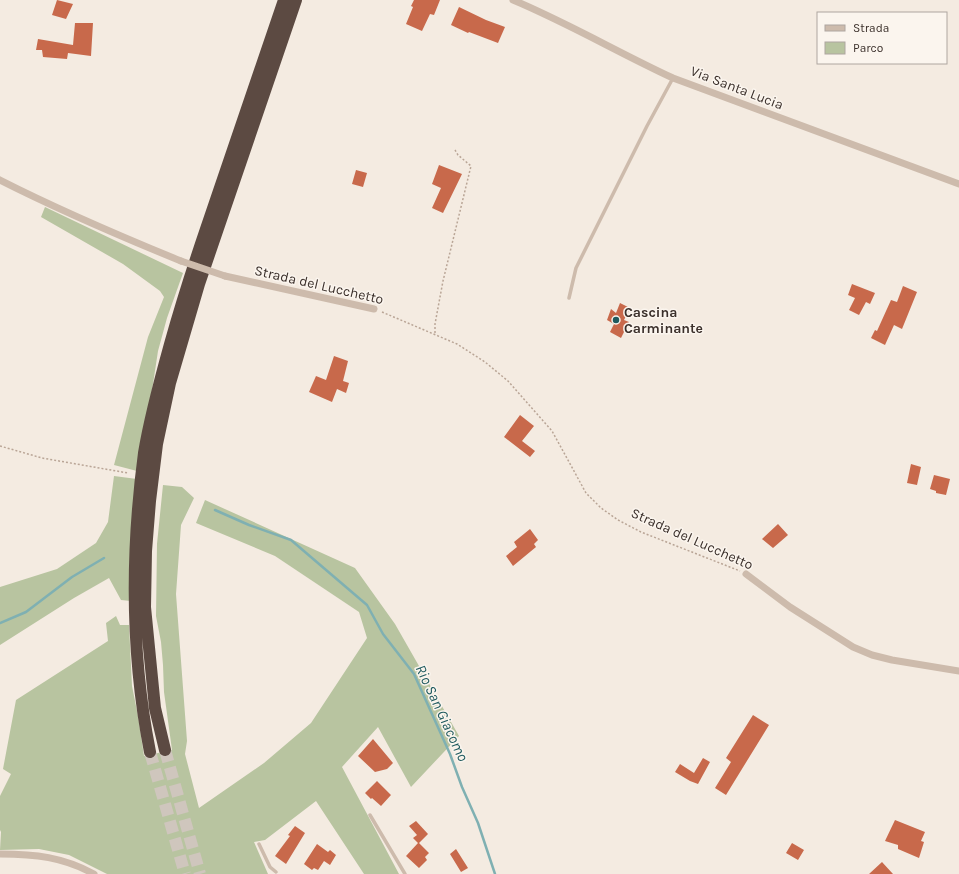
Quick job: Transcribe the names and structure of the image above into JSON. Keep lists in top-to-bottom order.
{
  "streets": {
    "street": ["Via Santa Lucia", "Strada del Lucchetto"]
  },
  "water": ["Rio San Giacomo"],
  "places": ["Cascina Carminante"],
  "legend": ["Strada", "Parco"]
}
